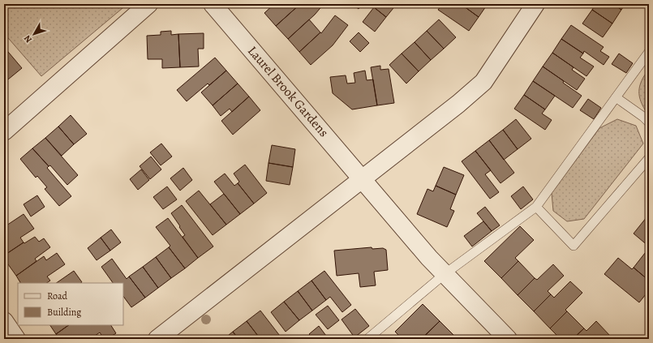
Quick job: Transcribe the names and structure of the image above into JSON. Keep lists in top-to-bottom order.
{
  "streets": {
    "street": ["Laurel Brook Gardens"]
  },
  "legend": ["Road", "Building"],
  "north": "bottom left"
}
